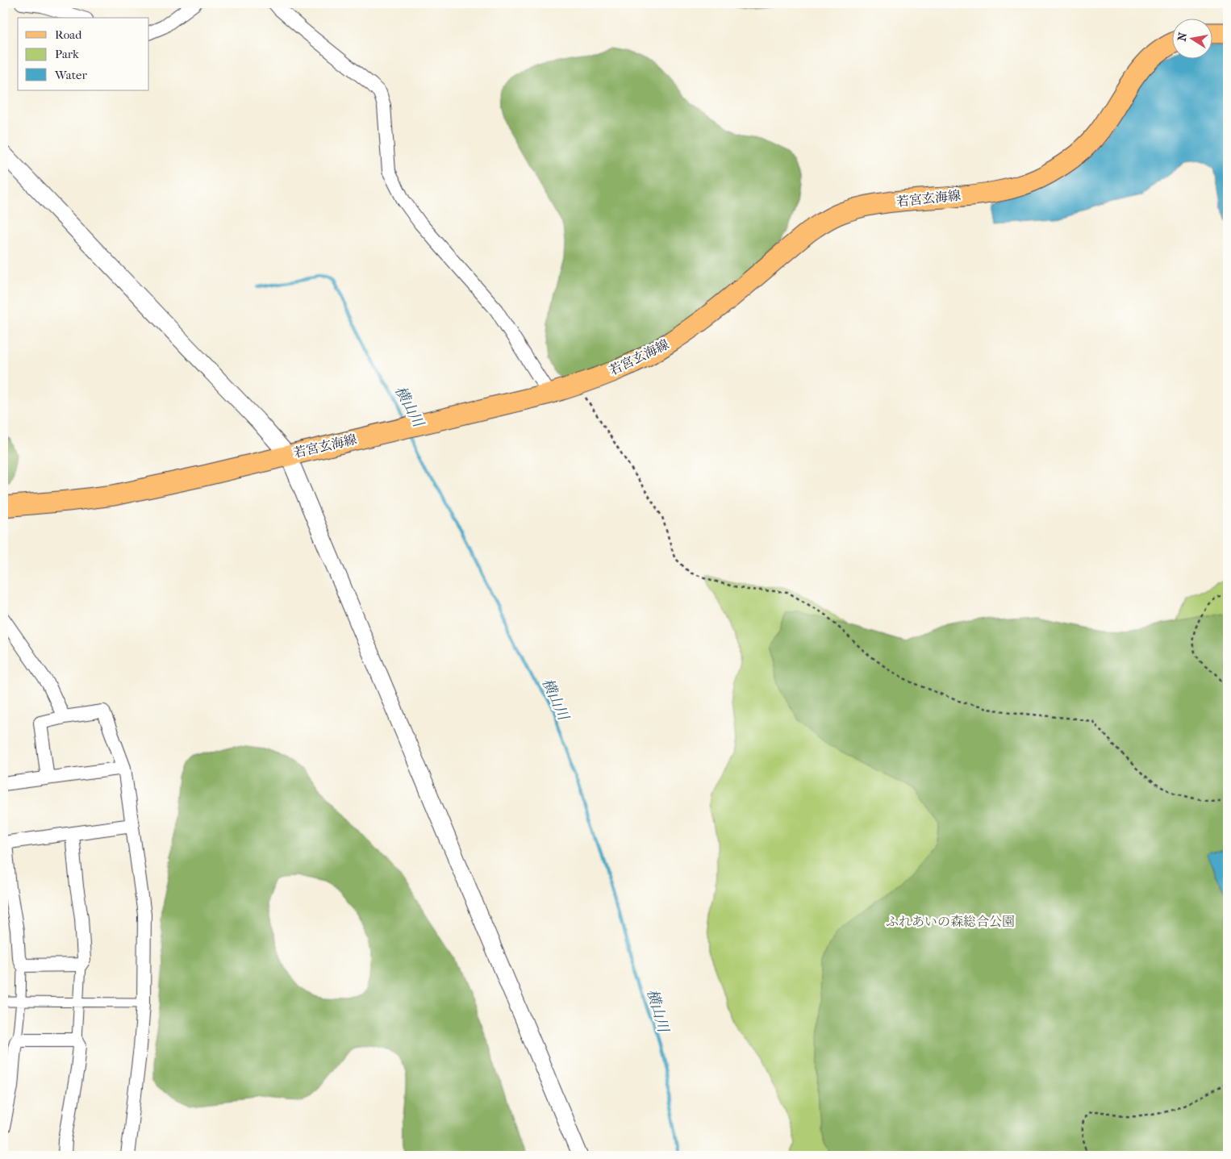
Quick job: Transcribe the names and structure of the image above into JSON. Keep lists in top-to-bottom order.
{
  "streets": {
    "main road": ["若宮玄海線"]
  },
  "water": ["横山川"],
  "parks": ["ふれあいの森総合公園"],
  "legend": ["Road", "Park", "Water"],
  "north": "left"
}
